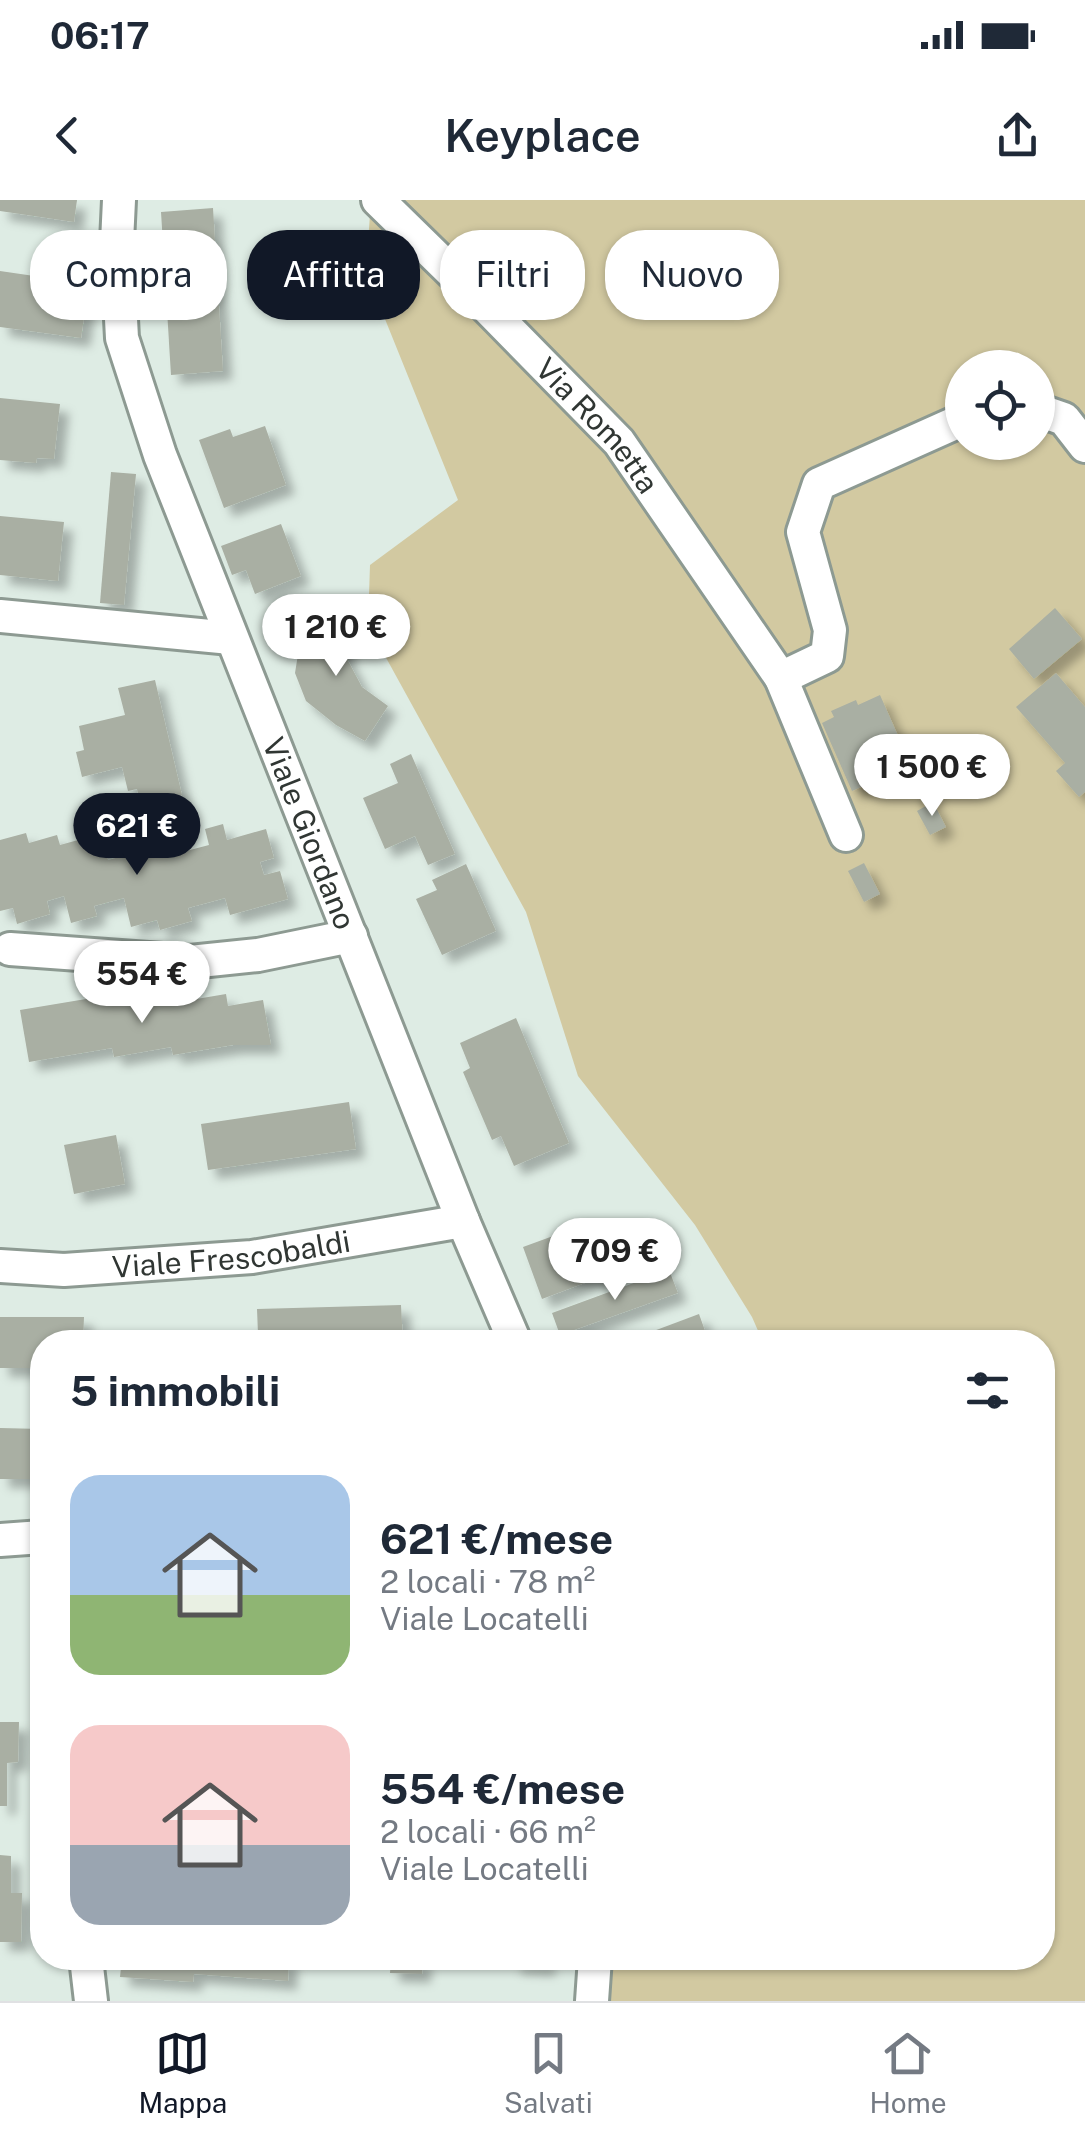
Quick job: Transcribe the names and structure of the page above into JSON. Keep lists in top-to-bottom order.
{
  "streets": {
    "street": ["Via Rometta", "Viale Giordano", "Viale Frescobaldi"]
  },
  "crossings": [
    ["Viale Giordano", "Viale Frescobaldi"]
  ],
  "page": {
    "status": "06:17",
    "header": "Keyplace",
    "chip": [
      "Compra",
      "Affitta",
      "Filtri",
      "Nuovo"
    ],
    "price": [
      "1 210 €",
      "1 500 €",
      "621 €",
      "554 €",
      "709 €"
    ],
    "heading": "5 immobili",
    "list": [
      {
        "name": "621 €/mese",
        "note": "2 locali · 78 m² · Viale Locatelli"
      },
      {
        "name": "554 €/mese",
        "note": "2 locali · 66 m² · Viale Locatelli"
      }
    ],
    "tabs": ["Mappa", "Salvati", "Home"]
  }
}
